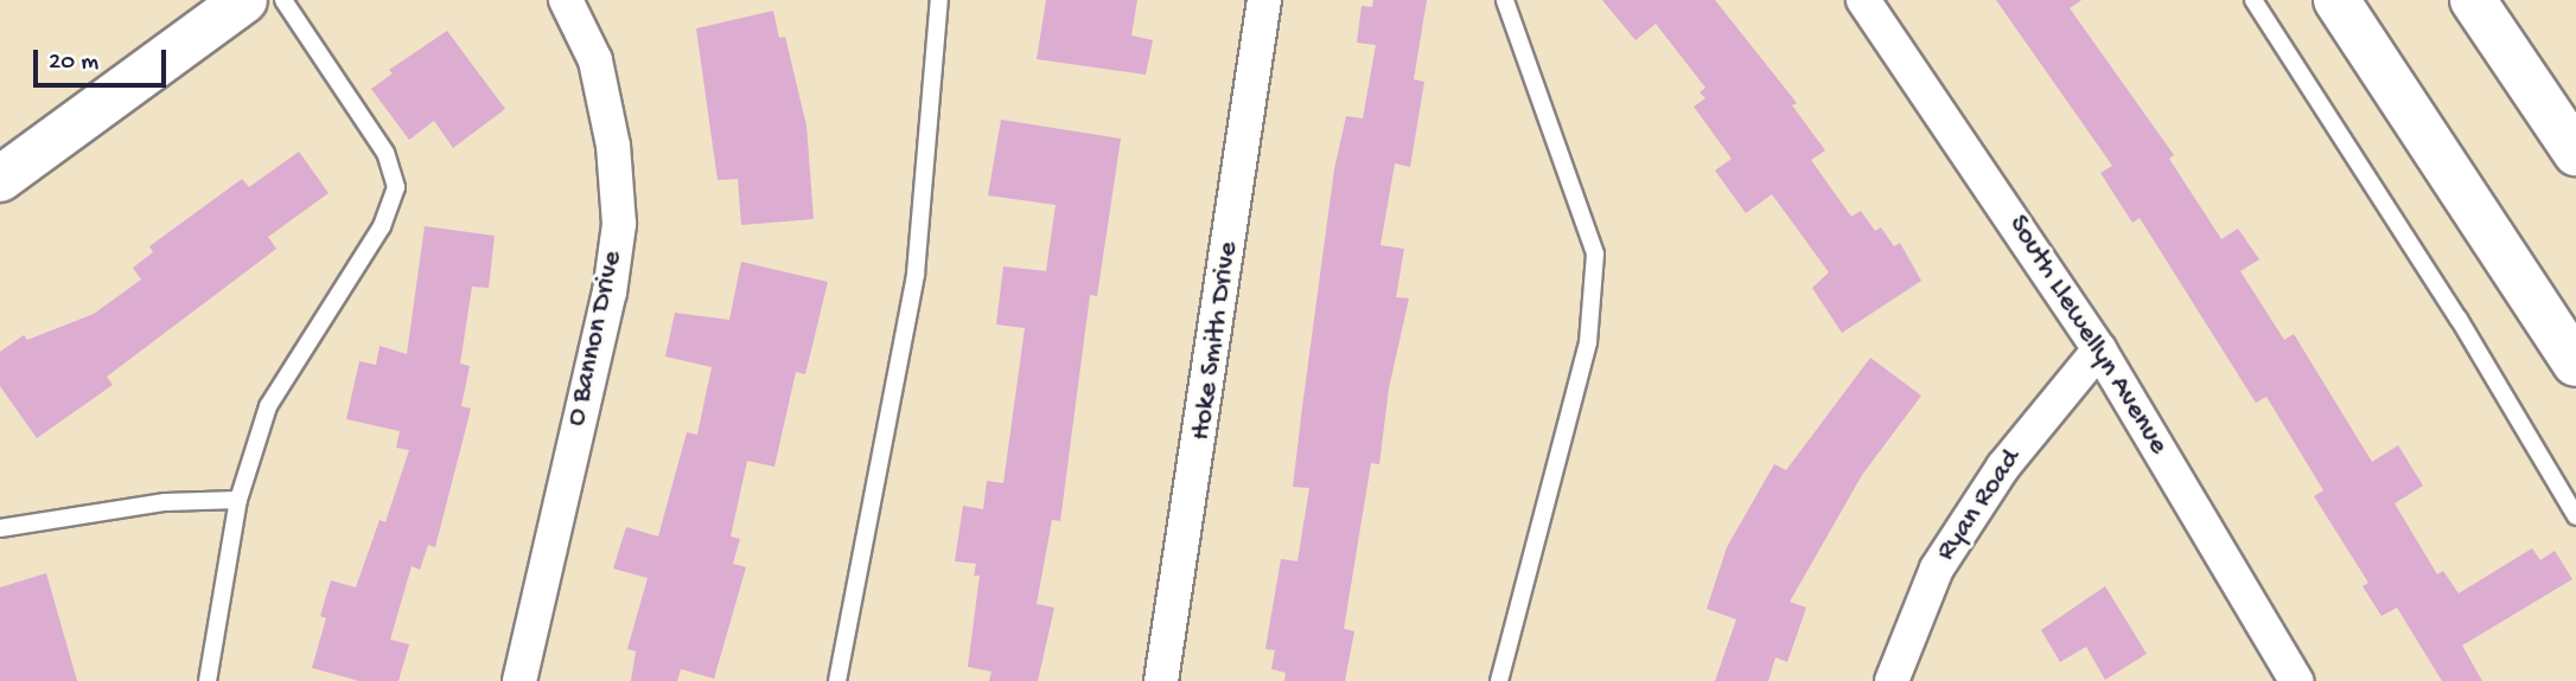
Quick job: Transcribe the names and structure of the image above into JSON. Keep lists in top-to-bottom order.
{
  "streets": {
    "street": [
      "South Llewellyn Avenue",
      "O Bannon Drive",
      "Hoke Smith Drive",
      "Ryan Road"
    ]
  },
  "crossings": [
    ["South Llewellyn Avenue", "Ryan Road"]
  ],
  "scale_bar": "20 m"
}
